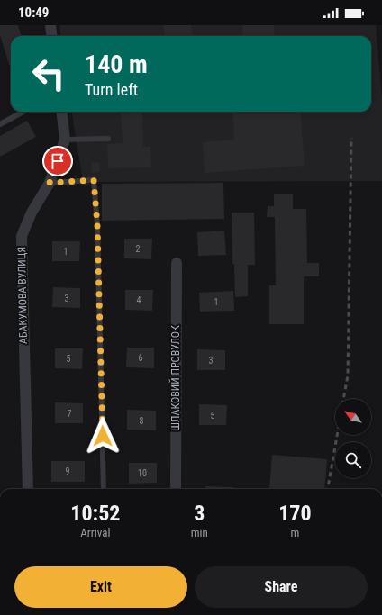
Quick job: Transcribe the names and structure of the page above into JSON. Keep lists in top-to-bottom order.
{
  "streets": {
    "street": ["АБАКУМОВА ВУЛИЦЯ", "ШЛАКОВИЙ ПРОВУЛОК"]
  },
  "house_numbers": [
    "2",
    "1",
    "3",
    "4",
    "1",
    "6",
    "5",
    "3",
    "7",
    "5",
    "8",
    "9",
    "10"
  ],
  "north": "top left",
  "page": {
    "status": "10:49",
    "turn": ["140 m", "Turn left"],
    "eta": [
      "10:52",
      "Arrival",
      "3",
      "min",
      "170",
      "m"
    ],
    "buttons": ["Exit", "Share"]
  }
}
